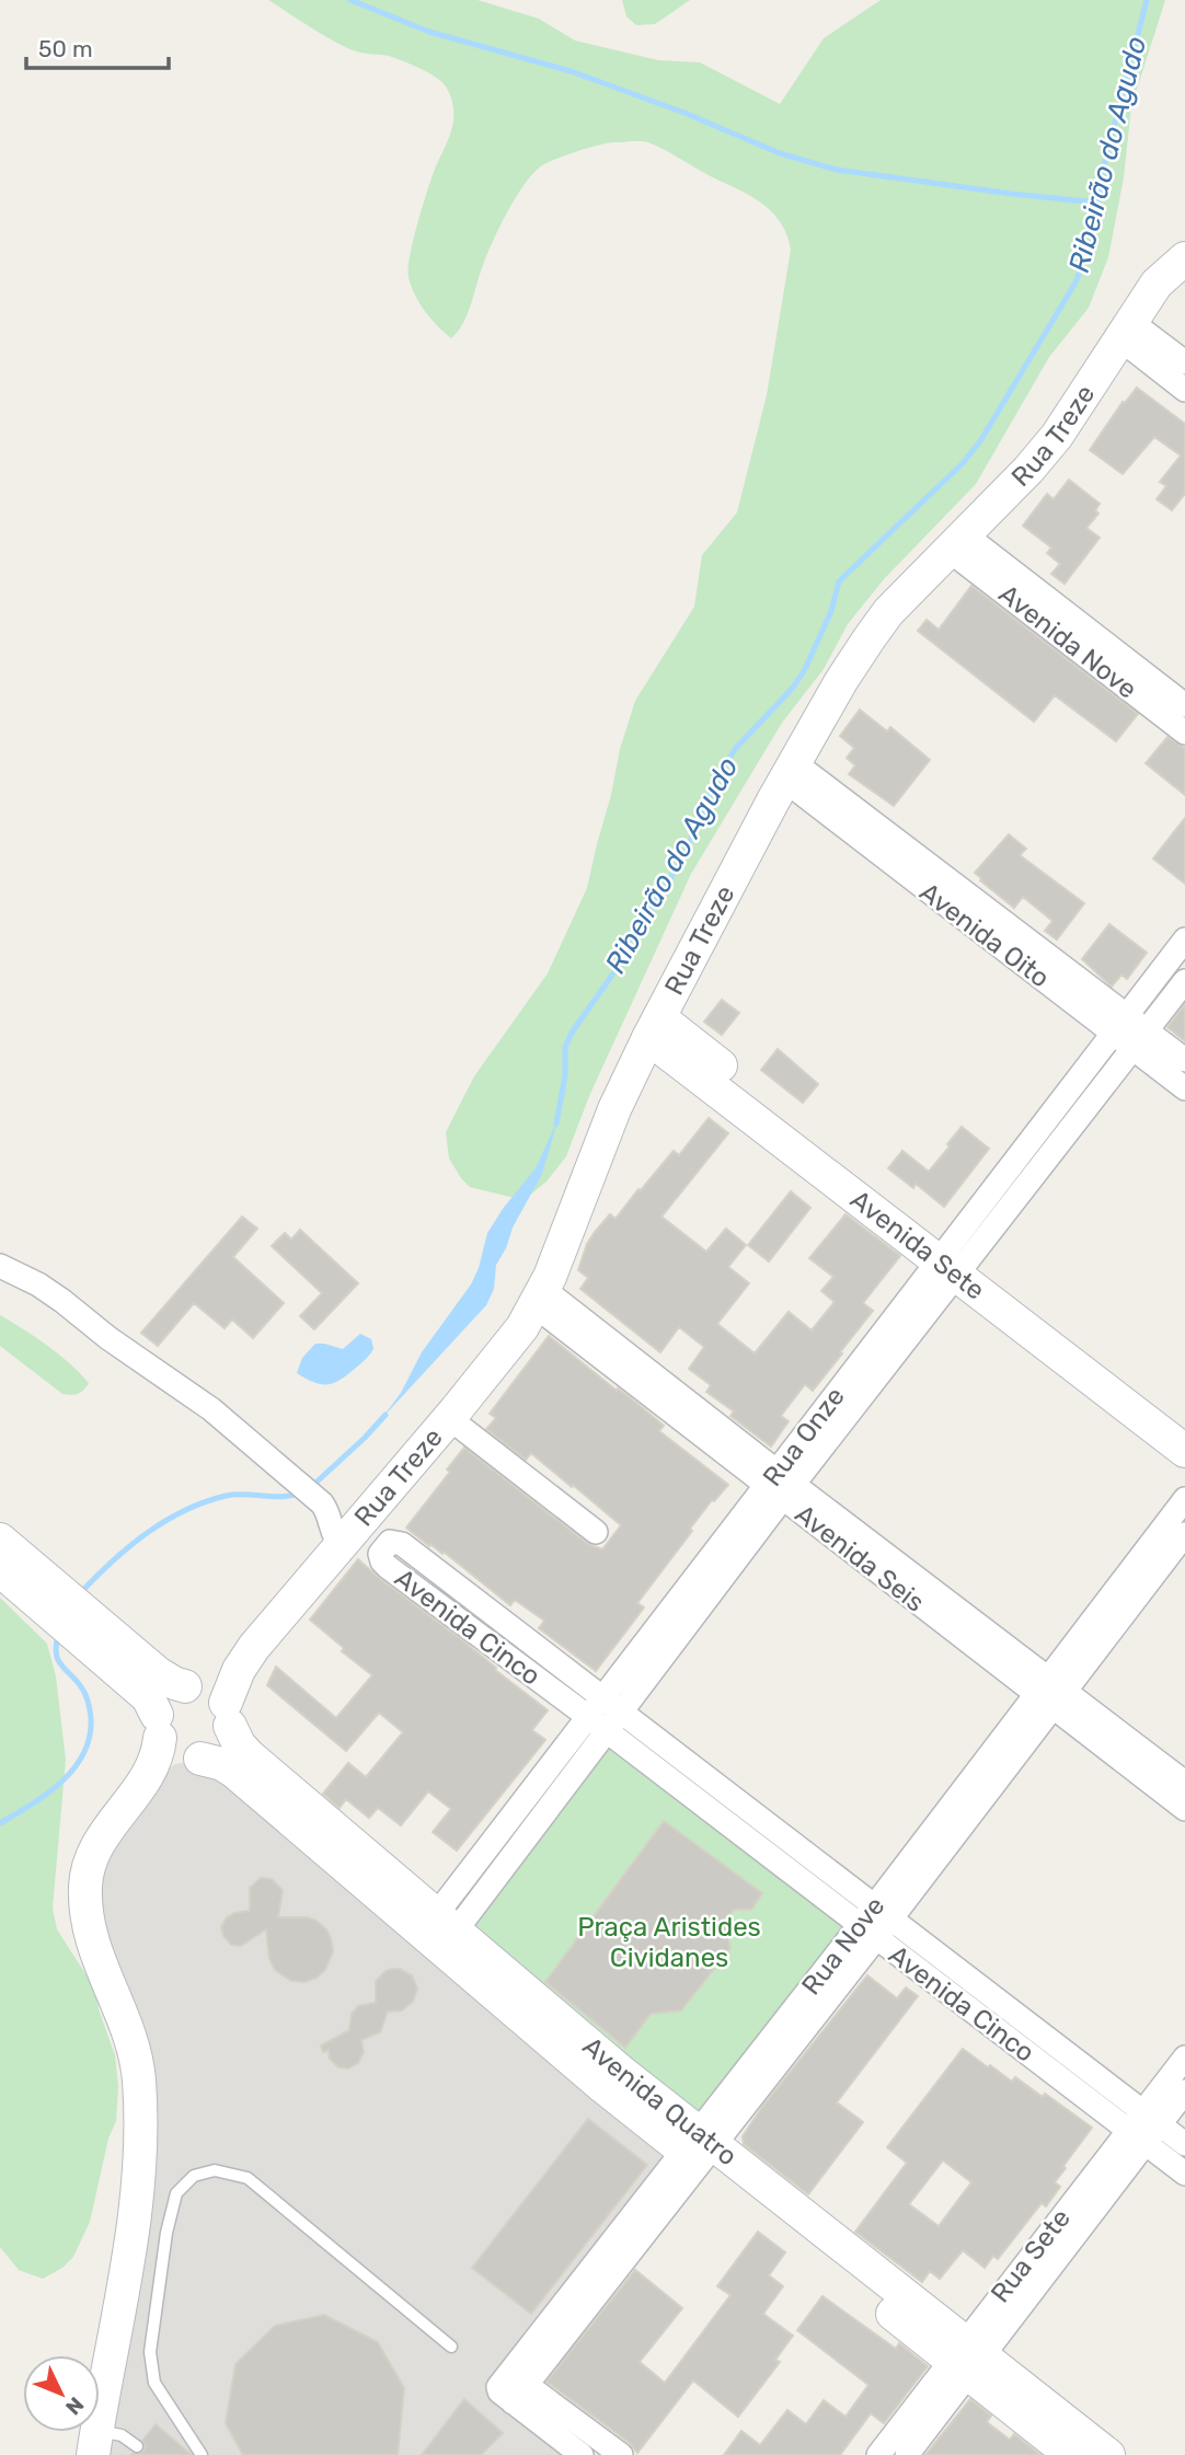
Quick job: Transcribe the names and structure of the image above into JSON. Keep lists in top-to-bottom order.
{
  "streets": {
    "street": [
      "Rua Treze",
      "Avenida Nove",
      "Avenida Oito",
      "Avenida Sete",
      "Rua Onze",
      "Avenida Seis",
      "Avenida Cinco",
      "Rua Nove",
      "Avenida Quatro",
      "Rua Sete"
    ]
  },
  "crossings": [
    ["Rua Treze", "Avenida Nove"],
    ["Rua Treze", "Avenida Oito"],
    ["Rua Treze", "Avenida Sete"],
    ["Rua Treze", "Avenida Seis"],
    ["Rua Treze", "Avenida Quatro"],
    ["Avenida Oito", "Rua Onze"],
    ["Avenida Sete", "Rua Onze"],
    ["Rua Onze", "Avenida Seis"],
    ["Rua Onze", "Avenida Cinco"],
    ["Rua Onze", "Avenida Quatro"],
    ["Avenida Seis", "Rua Nove"],
    ["Avenida Cinco", "Rua Nove"],
    ["Avenida Cinco", "Rua Sete"],
    ["Rua Nove", "Avenida Quatro"],
    ["Avenida Quatro", "Rua Sete"]
  ],
  "water": ["Ribeirão do Agudo"],
  "parks": ["Praça Aristides Cividanes"],
  "scale_bar": "50 m",
  "north": "bottom right"
}
